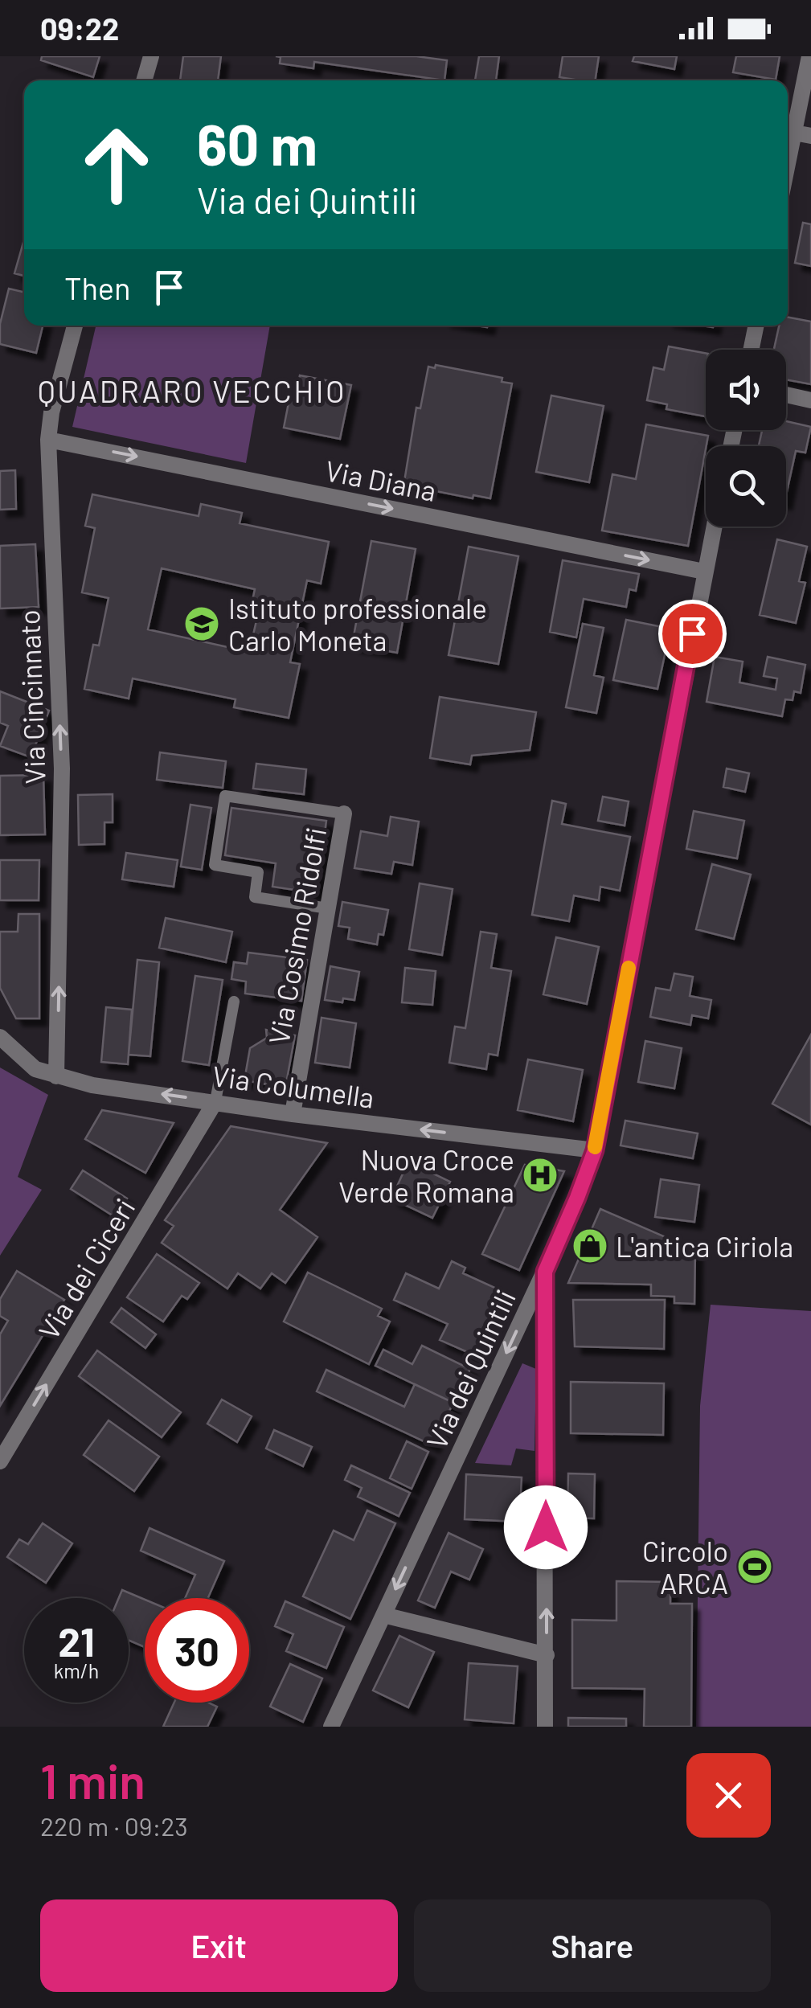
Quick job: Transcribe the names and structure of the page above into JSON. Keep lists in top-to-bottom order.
{
  "streets": {
    "street": [
      "Via Diana",
      "Via Cincinnato",
      "Via Cosimo Ridolfi",
      "Via Columella",
      "Via dei Ciceri",
      "Via dei Quintili"
    ]
  },
  "crossings": [
    ["Via Diana", "Via Cincinnato"],
    ["Via Diana", "Via dei Quintili"],
    ["Via Cincinnato", "Via Columella"],
    ["Via Cosimo Ridolfi", "Via Columella"],
    ["Via Columella", "Via dei Ciceri"],
    ["Via Columella", "Via dei Quintili"]
  ],
  "one_way": [
    "Via Diana",
    "Via Cincinnato",
    "Via Columella",
    "Via dei Ciceri"
  ],
  "districts": ["QUADRARO VECCHIO"],
  "places": {
    "school or university": ["Istituto professionale Carlo Moneta"],
    "hospital": ["Nuova Croce Verde Romana"],
    "shop": ["L'antica Ciriola"],
    "sports": ["Circolo ARCA"]
  },
  "page": {
    "status": "09:22",
    "turn": ["60 m", "Via dei Quintili"],
    "then": "Then",
    "speed": "21 km/h",
    "limit": "30",
    "heading": ["1 min", "220 m · 09:23"],
    "buttons": ["Exit", "Share"]
  }
}
